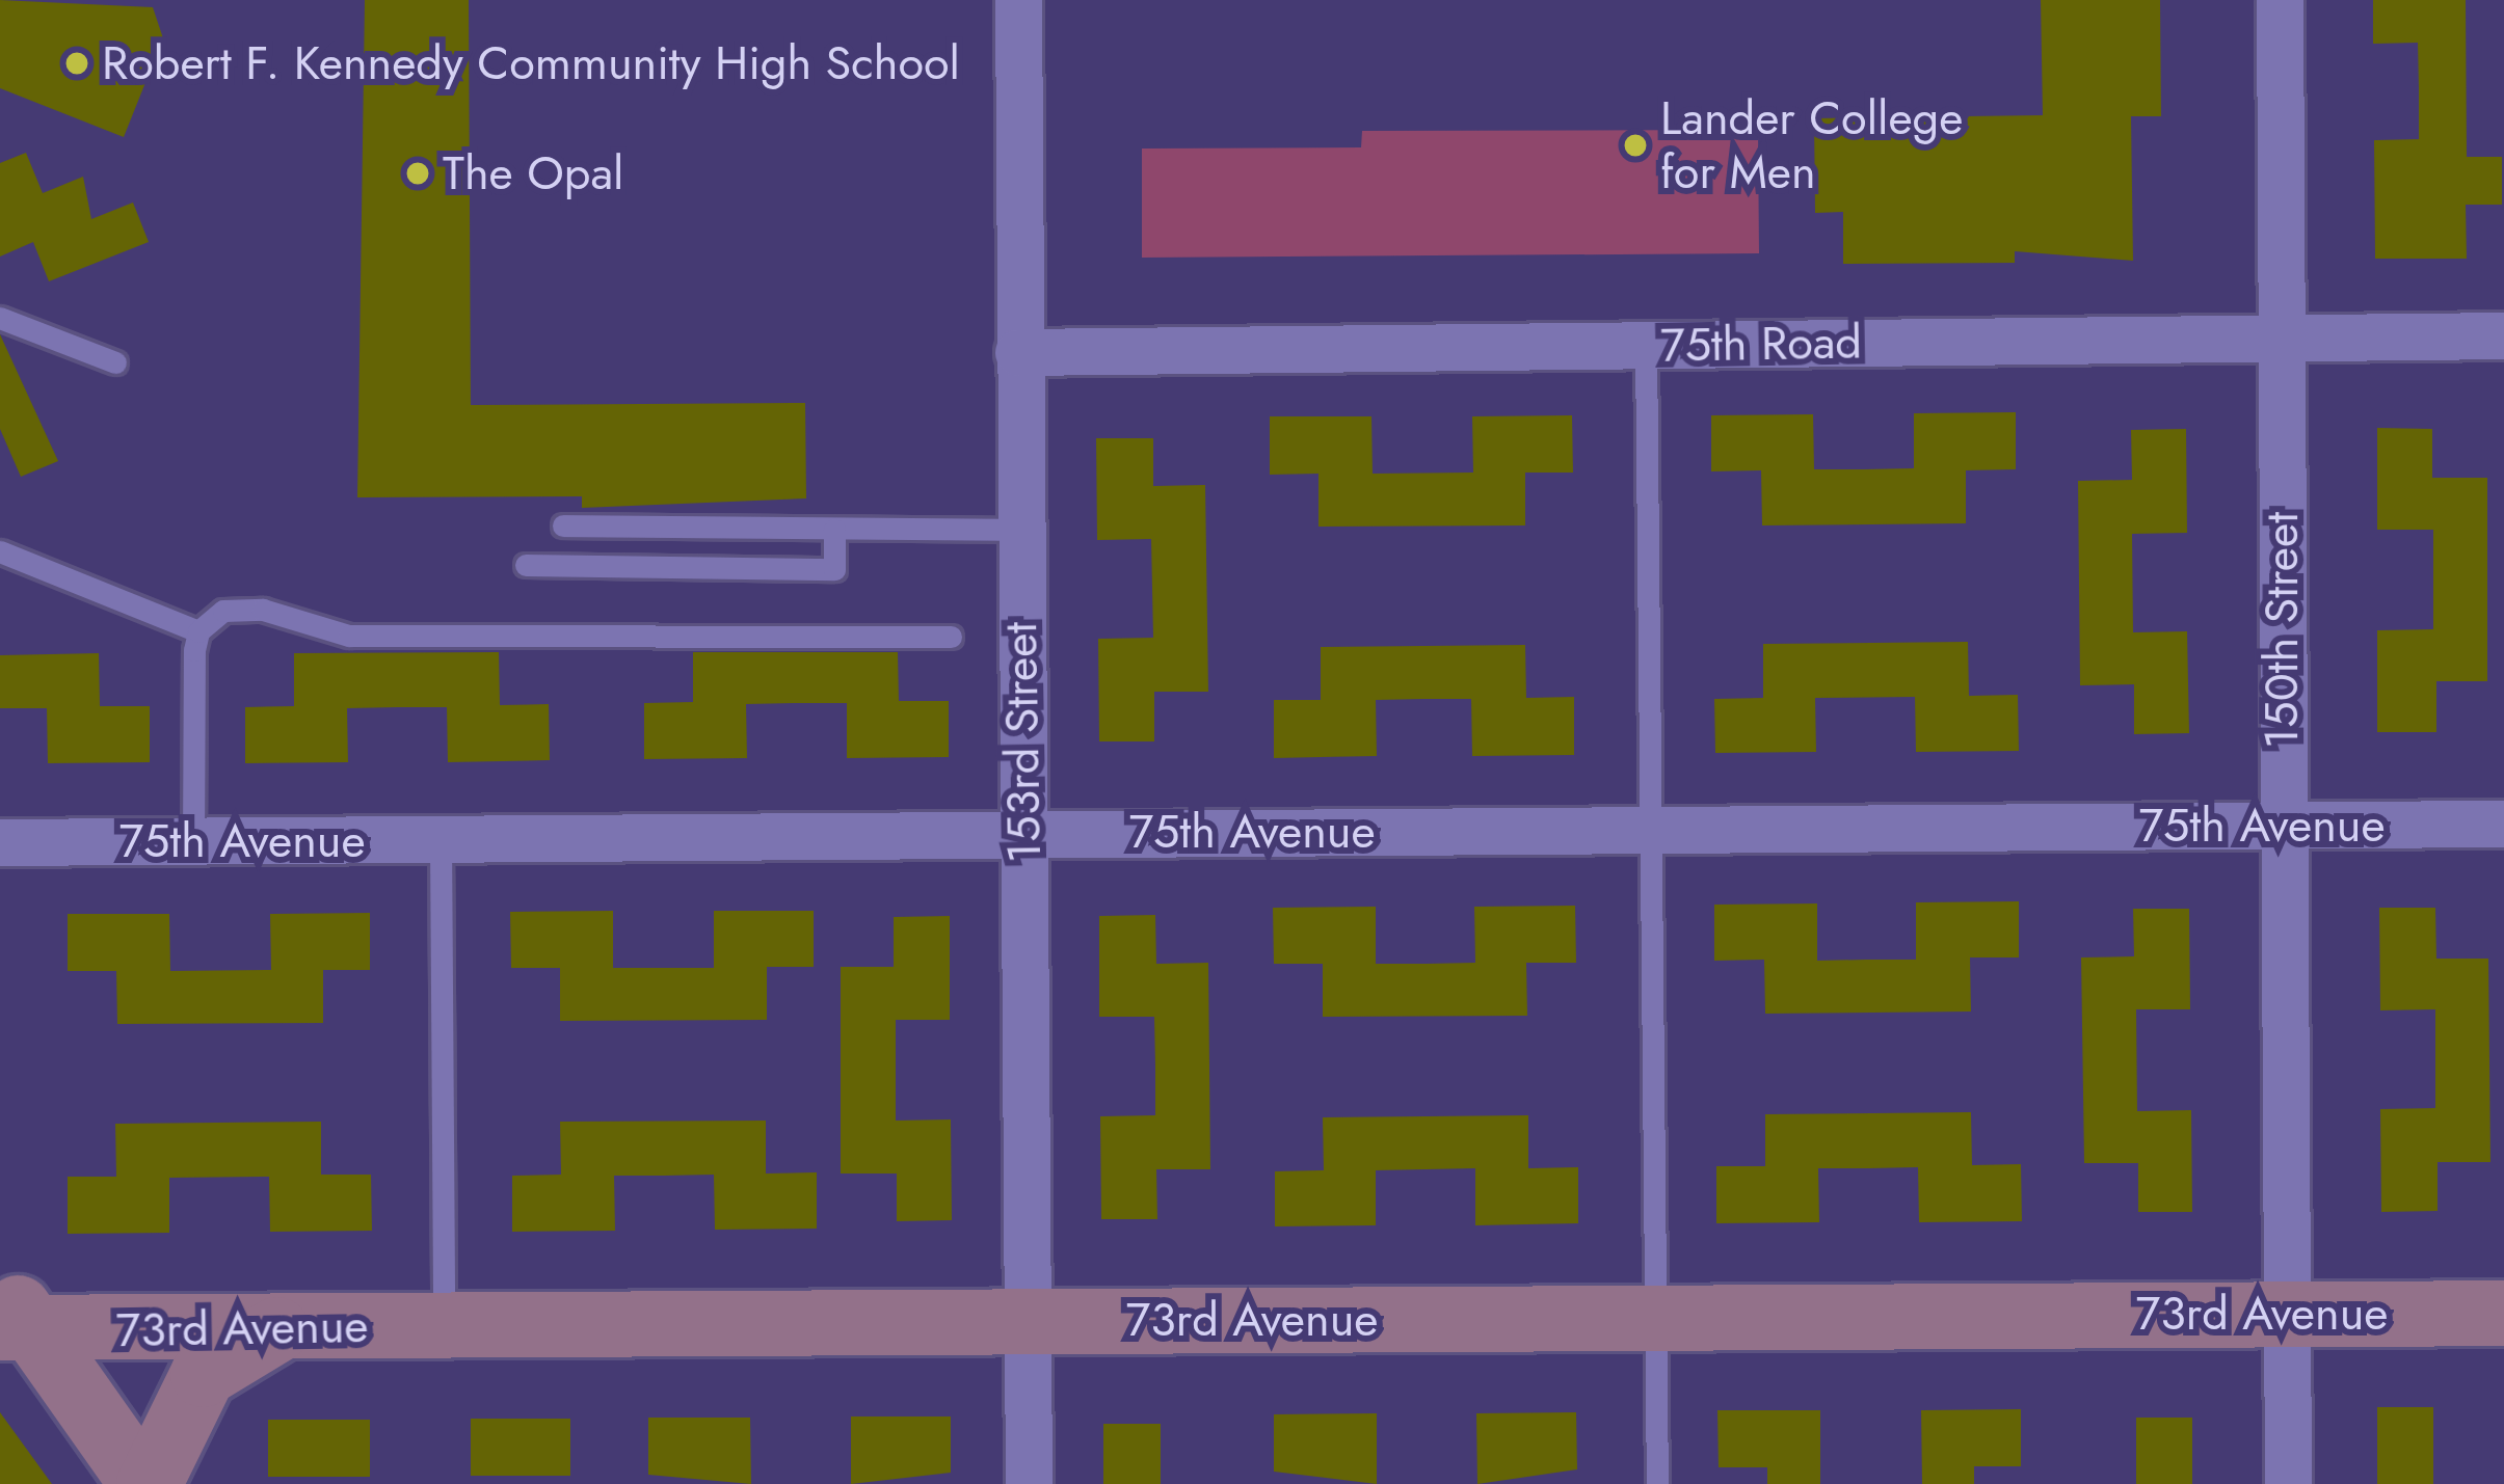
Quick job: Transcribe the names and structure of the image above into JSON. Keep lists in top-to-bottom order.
{
  "streets": {
    "street": [
      "75th Road",
      "150th Street",
      "153rd Street",
      "75th Avenue",
      "73rd Avenue"
    ]
  },
  "crossings": [
    ["75th Road", "150th Street"],
    ["75th Road", "153rd Street"],
    ["150th Street", "75th Avenue"],
    ["150th Street", "73rd Avenue"],
    ["153rd Street", "75th Avenue"],
    ["153rd Street", "73rd Avenue"]
  ],
  "places": ["Robert F. Kennedy Community High School", "Lander College for Men", "The Opal"]
}
